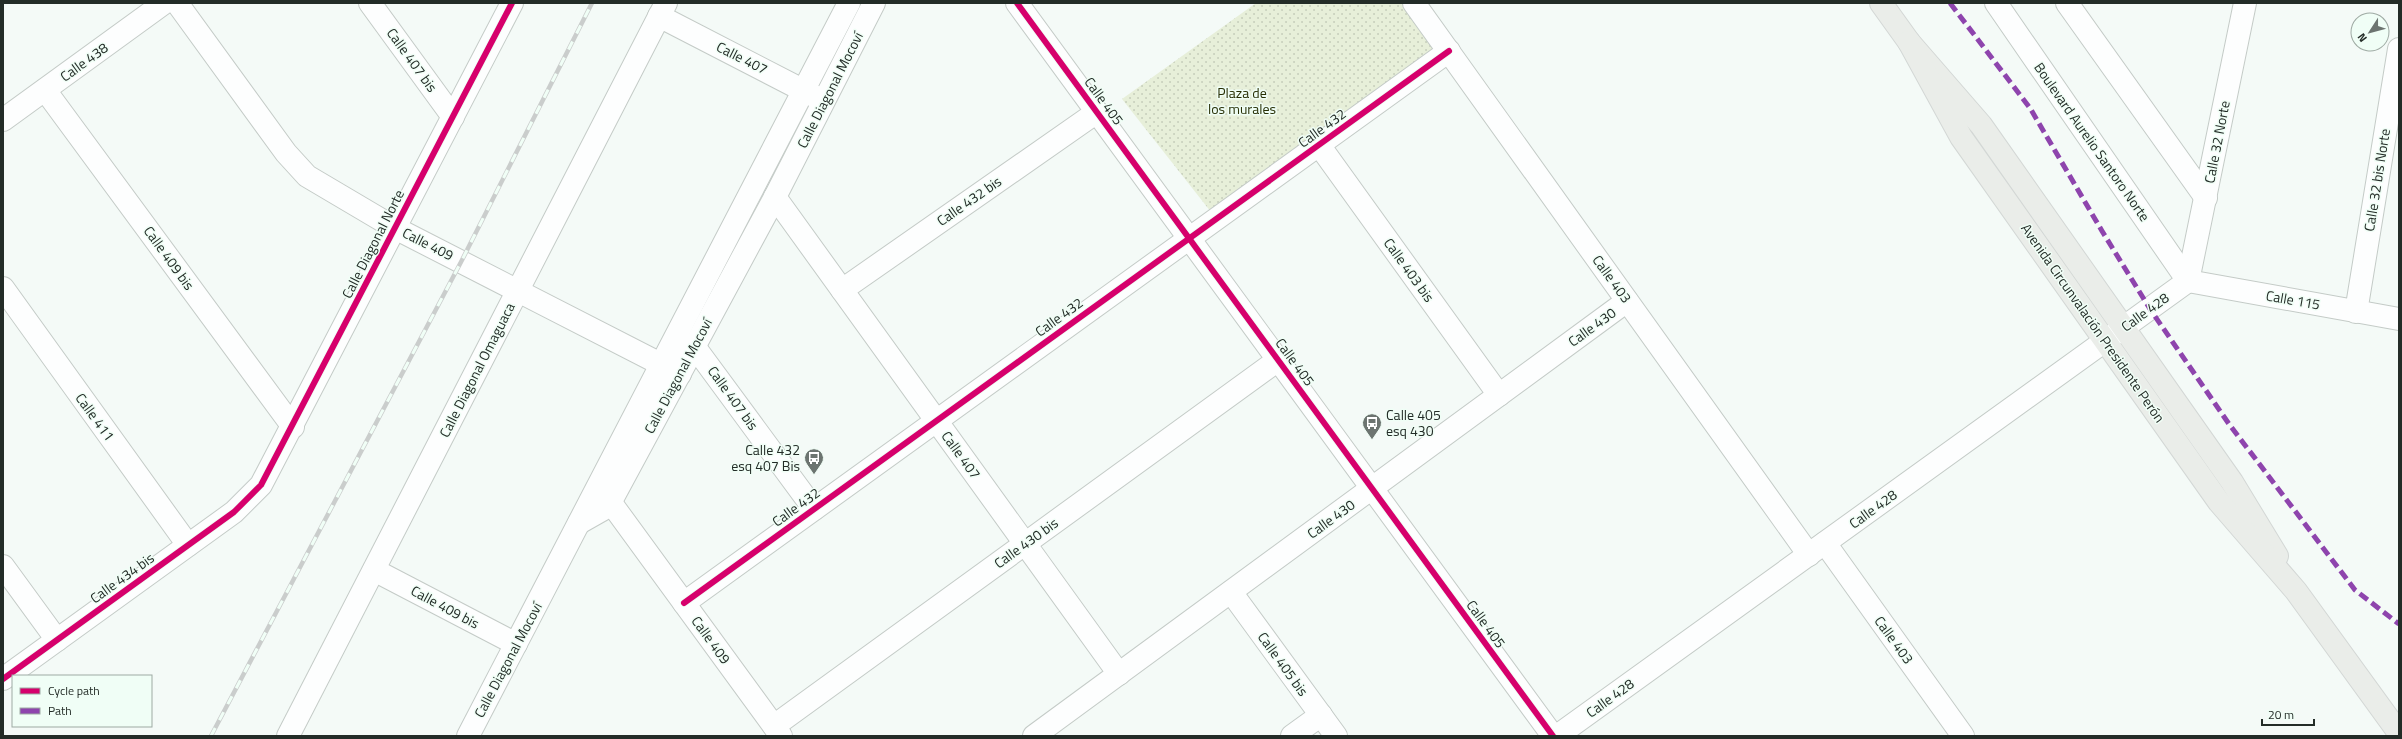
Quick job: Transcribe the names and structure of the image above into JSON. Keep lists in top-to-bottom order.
{
  "streets": {
    "main road": ["Avenida Circunvalación Presidente Perón"],
    "street": [
      "Calle 407",
      "Calle 407 bis",
      "Calle 438",
      "Calle Diagonal Mocoví",
      "Calle 405",
      "Calle 432",
      "Boulevard Aurelio Santoro Norte",
      "Calle 32 Norte",
      "Calle 32 bis Norte",
      "Calle 432 bis",
      "Calle Diagonal Norte",
      "Calle 409",
      "Calle 409 bis",
      "Calle 403 bis",
      "Calle 403",
      "Calle 115",
      "Calle 428",
      "Calle 430",
      "Calle Diagonal Omaguaca",
      "Calle 411",
      "Calle 430 bis",
      "Calle 434 bis",
      "Calle 405 bis"
    ]
  },
  "crossings": [
    ["Calle 407", "Calle Diagonal Mocoví"],
    ["Calle 407", "Calle 432"],
    ["Calle 407", "Calle 432 bis"],
    ["Calle 407", "Calle 430"],
    ["Calle 407", "Calle Diagonal Omaguaca"],
    ["Calle 407", "Calle 430 bis"],
    ["Calle 407 bis", "Calle Diagonal Mocoví"],
    ["Calle 407 bis", "Calle 432"],
    ["Calle 407 bis", "Calle Diagonal Norte"],
    ["Calle 438", "Calle 409 bis"],
    ["Calle Diagonal Mocoví", "Calle 409"],
    ["Calle Diagonal Mocoví", "Calle 409 bis"],
    ["Calle 405", "Calle 432"],
    ["Calle 405", "Calle 432 bis"],
    ["Calle 405", "Calle 430"],
    ["Calle 405", "Calle 430 bis"],
    ["Calle 432", "Calle 409"],
    ["Calle 432", "Calle 403 bis"],
    ["Calle 432", "Calle 403"],
    ["Boulevard Aurelio Santoro Norte", "Calle 32 Norte"],
    ["Boulevard Aurelio Santoro Norte", "Calle 115"],
    ["Boulevard Aurelio Santoro Norte", "Calle 428"],
    ["Calle 32 Norte", "Calle 115"],
    ["Calle 32 Norte", "Calle 428"],
    ["Calle 32 bis Norte", "Calle 115"],
    ["Calle Diagonal Norte", "Calle 409"],
    ["Calle Diagonal Norte", "Calle 409 bis"],
    ["Calle Diagonal Norte", "Calle 434 bis"],
    ["Calle 409", "Calle Diagonal Omaguaca"],
    ["Calle 409", "Calle 430 bis"],
    ["Calle 409 bis", "Calle Diagonal Omaguaca"],
    ["Calle 403 bis", "Calle 430"],
    ["Calle 403", "Calle 428"],
    ["Calle 403", "Calle 430"],
    ["Calle 115", "Calle 428"],
    ["Calle 428", "Avenida Circunvalación Presidente Perón"],
    ["Calle 430", "Calle 405 bis"],
    ["Calle 411", "Calle 434 bis"]
  ],
  "parks": ["Plaza de los murales"],
  "places": {
    "bus stop": ["Calle 405 esq 430", "Calle 432 esq 407 Bis"]
  },
  "legend": ["Cycle path", "Path"],
  "scale_bar": "20 m",
  "north": "bottom left"
}
